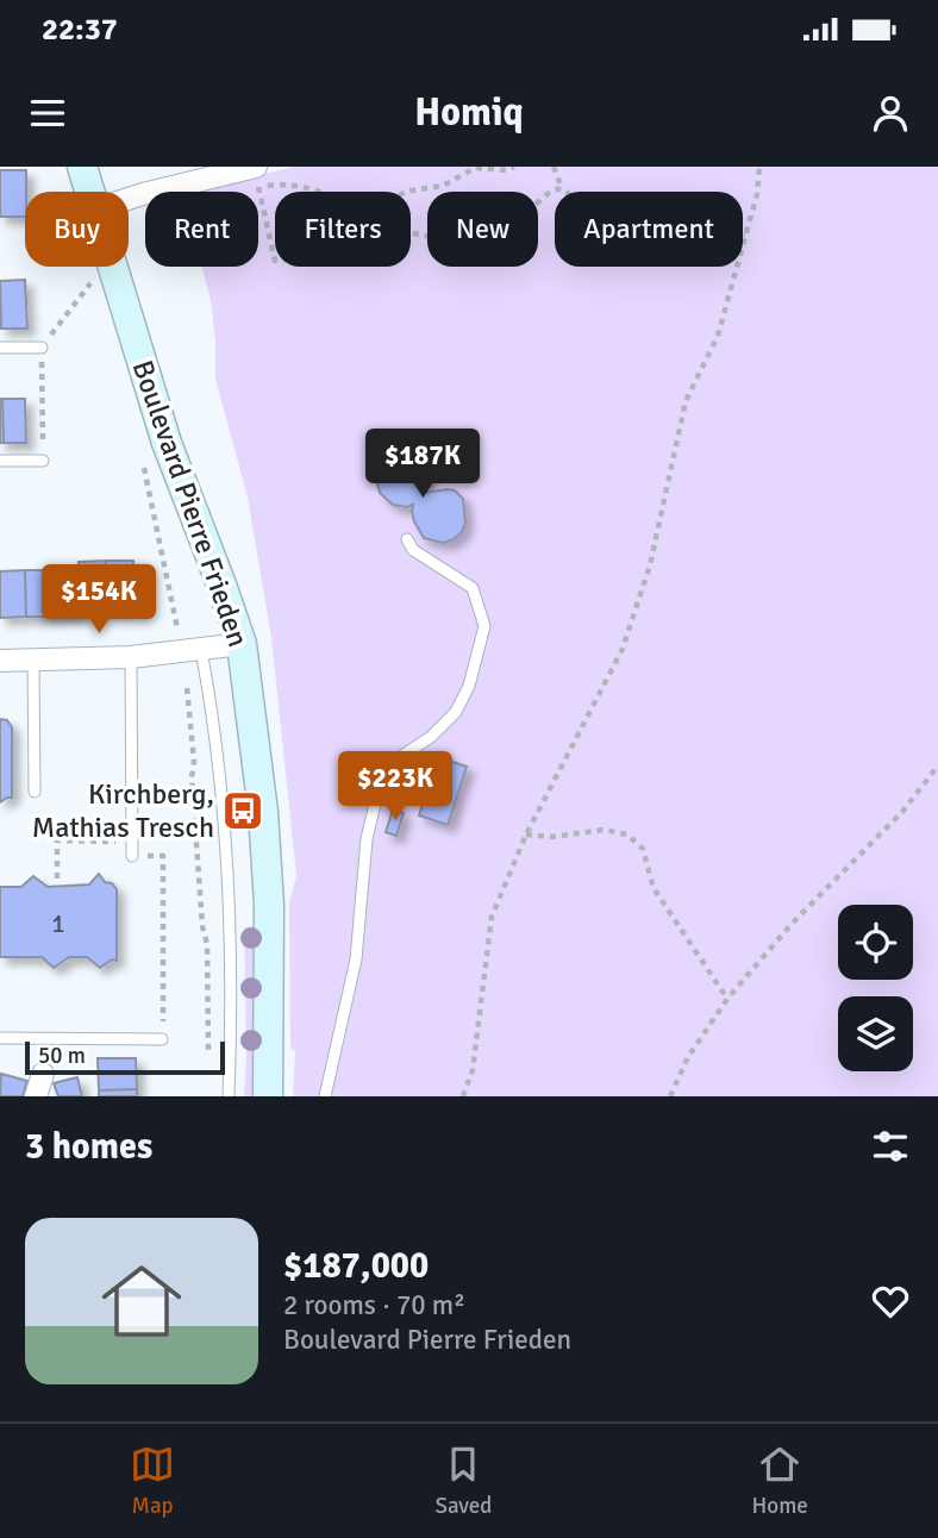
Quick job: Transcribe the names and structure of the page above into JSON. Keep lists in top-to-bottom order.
{
  "streets": {
    "main road": ["Boulevard Pierre Frieden"]
  },
  "places": {
    "bus stop": ["Kirchberg, Mathias Tresch"]
  },
  "house_numbers": ["1"],
  "scale_bar": "50 m",
  "page": {
    "status": "22:37",
    "header": "Homiq",
    "chip": [
      "Buy",
      "Rent",
      "Filters",
      "New",
      "Apartment"
    ],
    "price": ["$187K", "$154K", "$223K"],
    "scale": "50 m",
    "heading": "3 homes",
    "list": [
      {
        "name": "$187,000",
        "note": "2 rooms · 70 m² · Boulevard Pierre Frieden"
      }
    ],
    "tabs": ["Map", "Saved", "Home"]
  }
}
